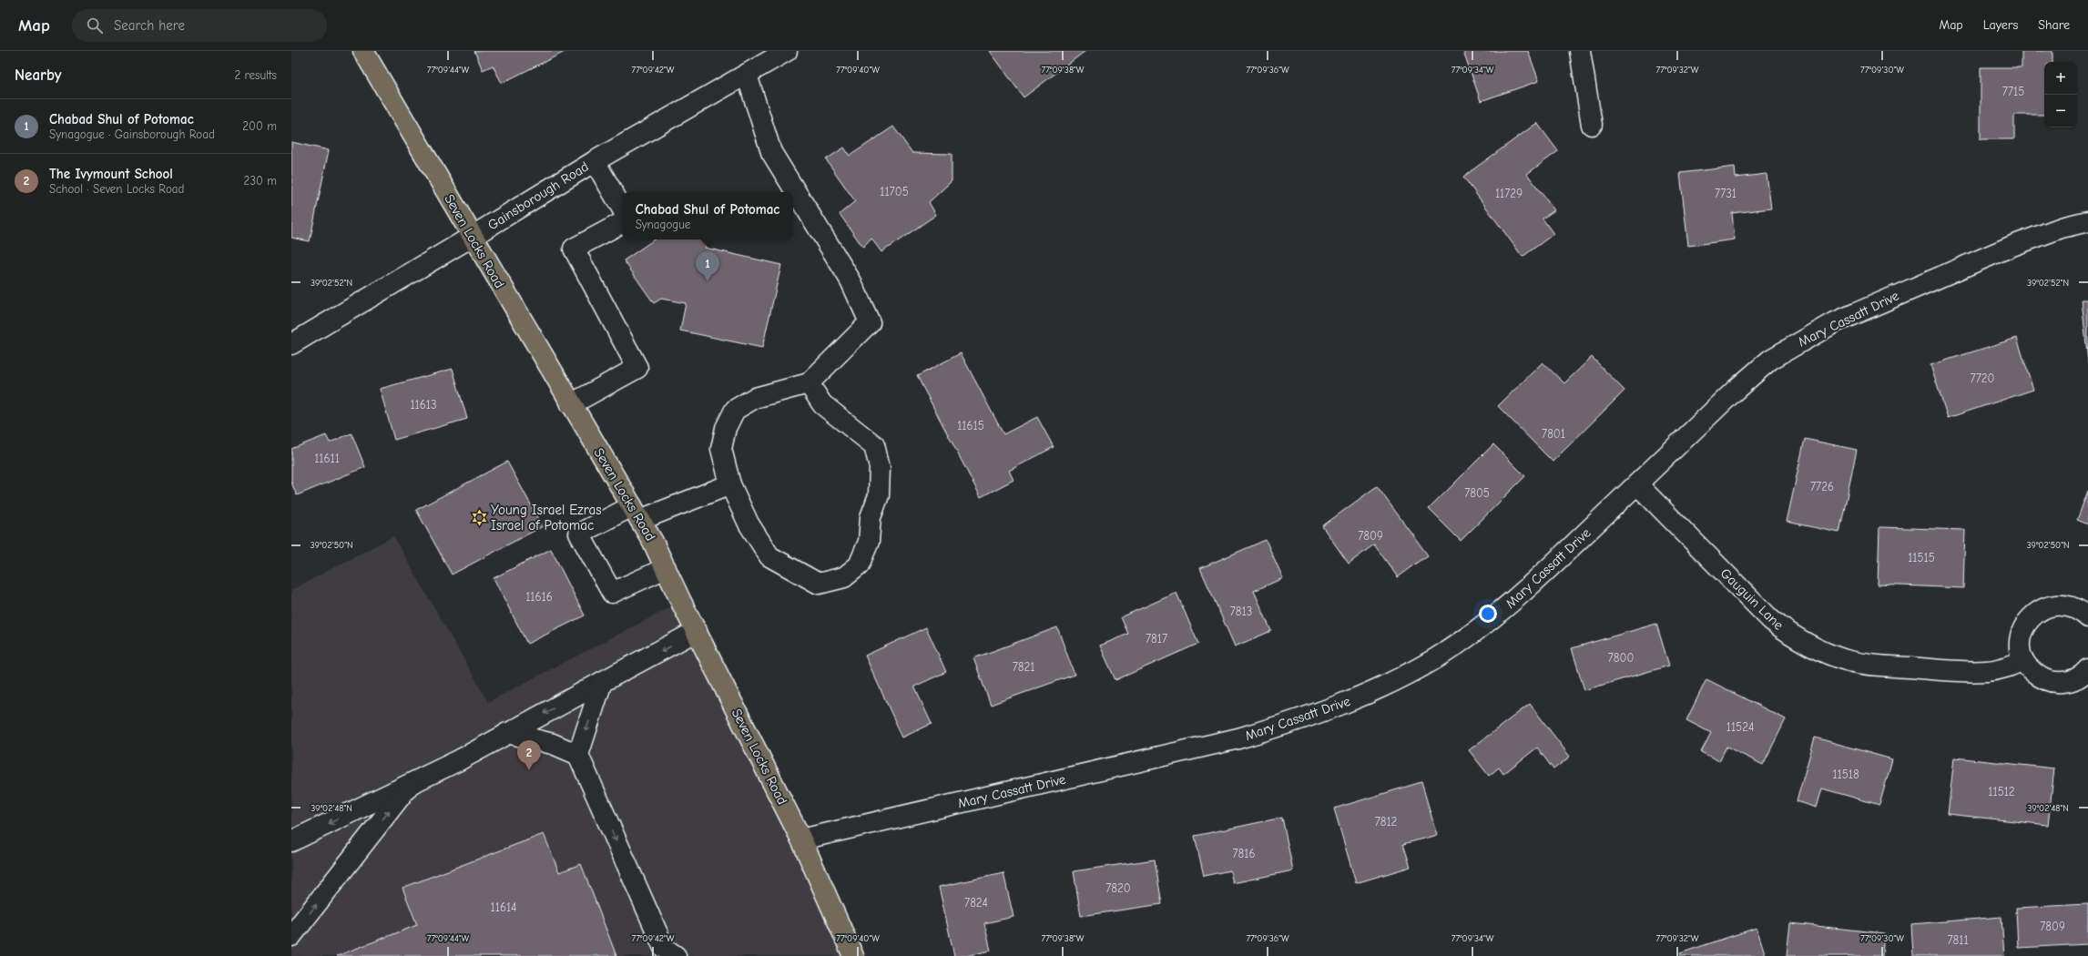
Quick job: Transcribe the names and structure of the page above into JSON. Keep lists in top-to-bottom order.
{
  "streets": {
    "main road": ["Seven Locks Road"],
    "street": ["Gainsborough Road", "Mary Cassatt Drive", "Gauguin Lane"]
  },
  "crossings": [
    ["Gainsborough Road", "Seven Locks Road"],
    ["Seven Locks Road", "Mary Cassatt Drive"],
    ["Mary Cassatt Drive", "Gauguin Lane"]
  ],
  "places": {
    "synagogue": ["Young Israel Ezras Israel of Potomac"]
  },
  "house_numbers": [
    "7715",
    "11705",
    "11729",
    "7731",
    "7720",
    "11613",
    "11615",
    "7801",
    "11611",
    "7726",
    "7805",
    "7809",
    "11515",
    "11616",
    "7813",
    "7817",
    "7800",
    "7821",
    "11524",
    "11518",
    "11512",
    "7812",
    "7816",
    "7820",
    "7824",
    "11614",
    "7809",
    "7811"
  ],
  "page": {
    "header": "Map",
    "search": "Search here",
    "nav": ["Map", "Layers", "Share"],
    "heading": ["Nearby", "2 results"],
    "map_buttons": ["+", "−"],
    "list": [
      {
        "mark": "1",
        "name": "Chabad Shul of Potomac",
        "note": "Synagogue · Gainsborough Road",
        "value": "200 m"
      },
      {
        "mark": "2",
        "name": "The Ivymount School",
        "note": "School · Seven Locks Road",
        "value": "230 m"
      }
    ],
    "popup": ["Chabad Shul of Potomac", "Synagogue"],
    "pins": ["1", "2"]
  },
  "coordinates": [
    "77°09'44\"W",
    "77°09'42\"W",
    "77°09'40\"W",
    "77°09'38\"W",
    "77°09'36\"W",
    "77°09'34\"W",
    "77°09'32\"W",
    "77°09'30\"W",
    "39°02'52\"N",
    "39°02'50\"N",
    "39°02'48\"N"
  ]
}
